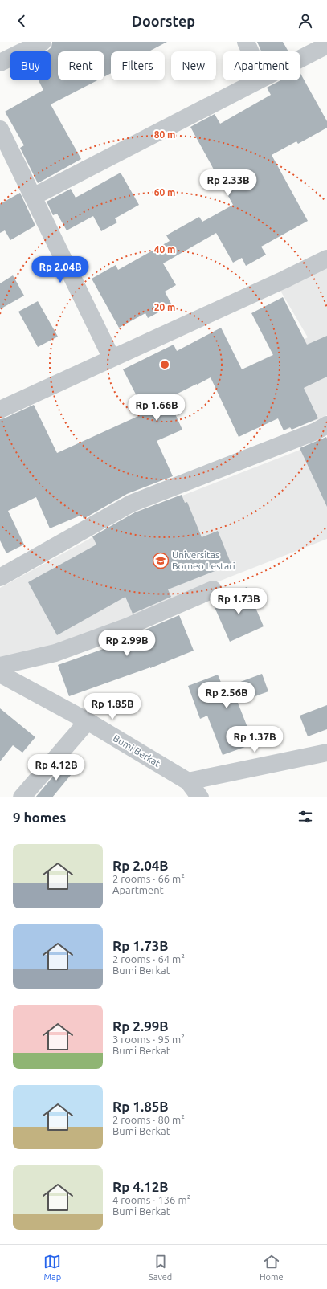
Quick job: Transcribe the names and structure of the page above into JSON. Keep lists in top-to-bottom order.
{
  "streets": {
    "street": ["Bumi Berkat"]
  },
  "places": {
    "school or university": ["Universitas Borneo Lestari"]
  },
  "page": {
    "header": "Doorstep",
    "chip": [
      "Buy",
      "Rent",
      "Filters",
      "New",
      "Apartment"
    ],
    "price": [
      "Rp 2.33B",
      "Rp 2.04B",
      "Rp 1.66B",
      "Rp 1.73B",
      "Rp 2.99B",
      "Rp 2.56B",
      "Rp 1.85B",
      "Rp 1.37B",
      "Rp 4.12B"
    ],
    "heading": "9 homes",
    "list": [
      {
        "name": "Rp 2.04B",
        "note": "2 rooms · 66 m² · Apartment"
      },
      {
        "name": "Rp 1.73B",
        "note": "2 rooms · 64 m² · Bumi Berkat"
      },
      {
        "name": "Rp 2.99B",
        "note": "3 rooms · 95 m² · Bumi Berkat"
      },
      {
        "name": "Rp 1.85B",
        "note": "2 rooms · 80 m² · Bumi Berkat"
      },
      {
        "name": "Rp 4.12B",
        "note": "4 rooms · 136 m² · Bumi Berkat"
      }
    ],
    "tabs": ["Map", "Saved", "Home"]
  },
  "rings": [
    "80 m",
    "60 m",
    "40 m",
    "20 m"
  ]
}
